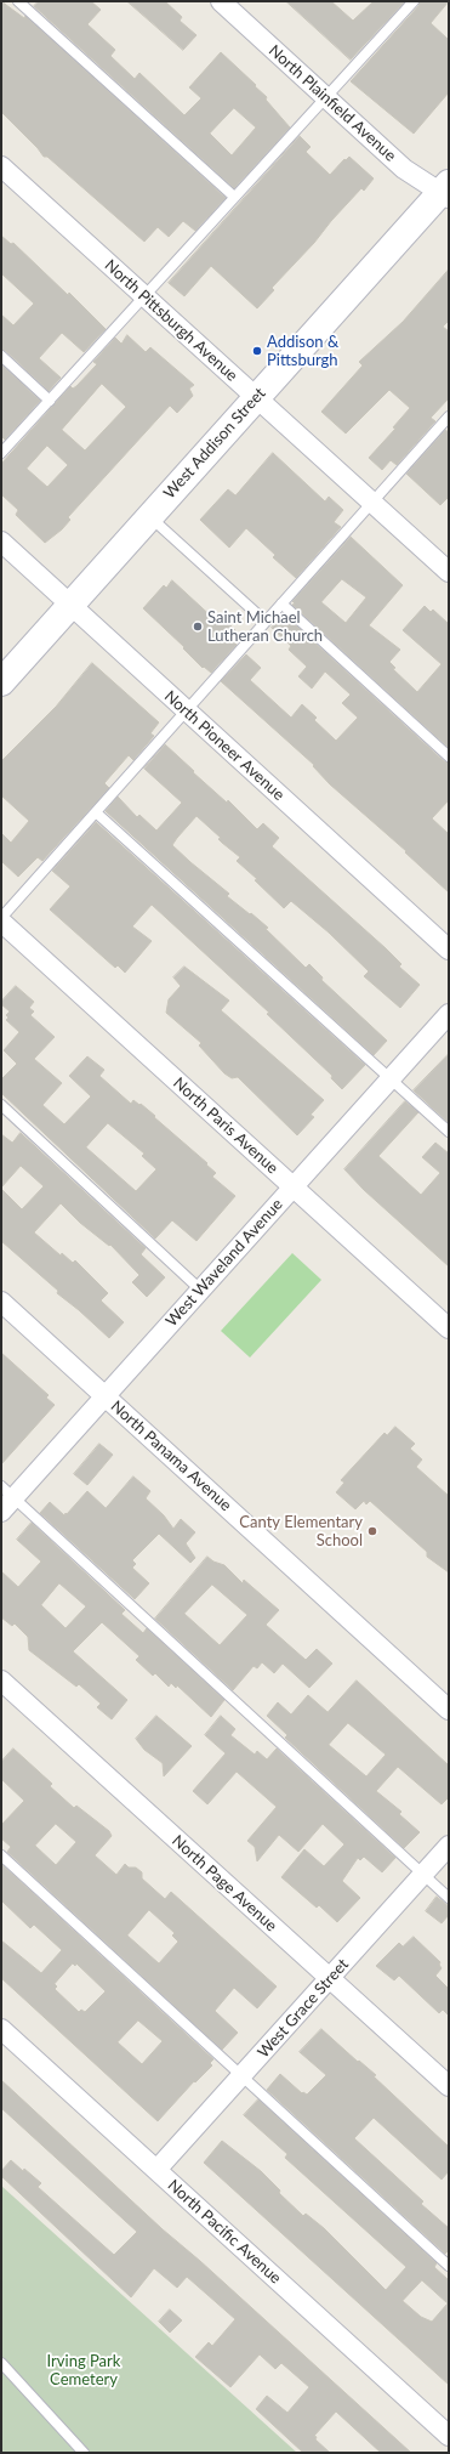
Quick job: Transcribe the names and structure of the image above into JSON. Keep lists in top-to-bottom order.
{
  "streets": {
    "street": [
      "North Plainfield Avenue",
      "North Pittsburgh Avenue",
      "West Addison Street",
      "North Pioneer Avenue",
      "North Paris Avenue",
      "West Waveland Avenue",
      "North Panama Avenue",
      "North Page Avenue",
      "West Grace Street",
      "North Pacific Avenue"
    ]
  },
  "crossings": [
    ["North Plainfield Avenue", "West Addison Street"],
    ["North Pittsburgh Avenue", "West Addison Street"],
    ["West Addison Street", "North Pioneer Avenue"],
    ["North Paris Avenue", "West Waveland Avenue"],
    ["West Waveland Avenue", "North Panama Avenue"],
    ["North Page Avenue", "West Grace Street"],
    ["West Grace Street", "North Pacific Avenue"]
  ],
  "parks": ["Irving Park Cemetery"],
  "places": ["Addison & Pittsburgh", "Saint Michael Lutheran Church", "Canty Elementary School"]
}
